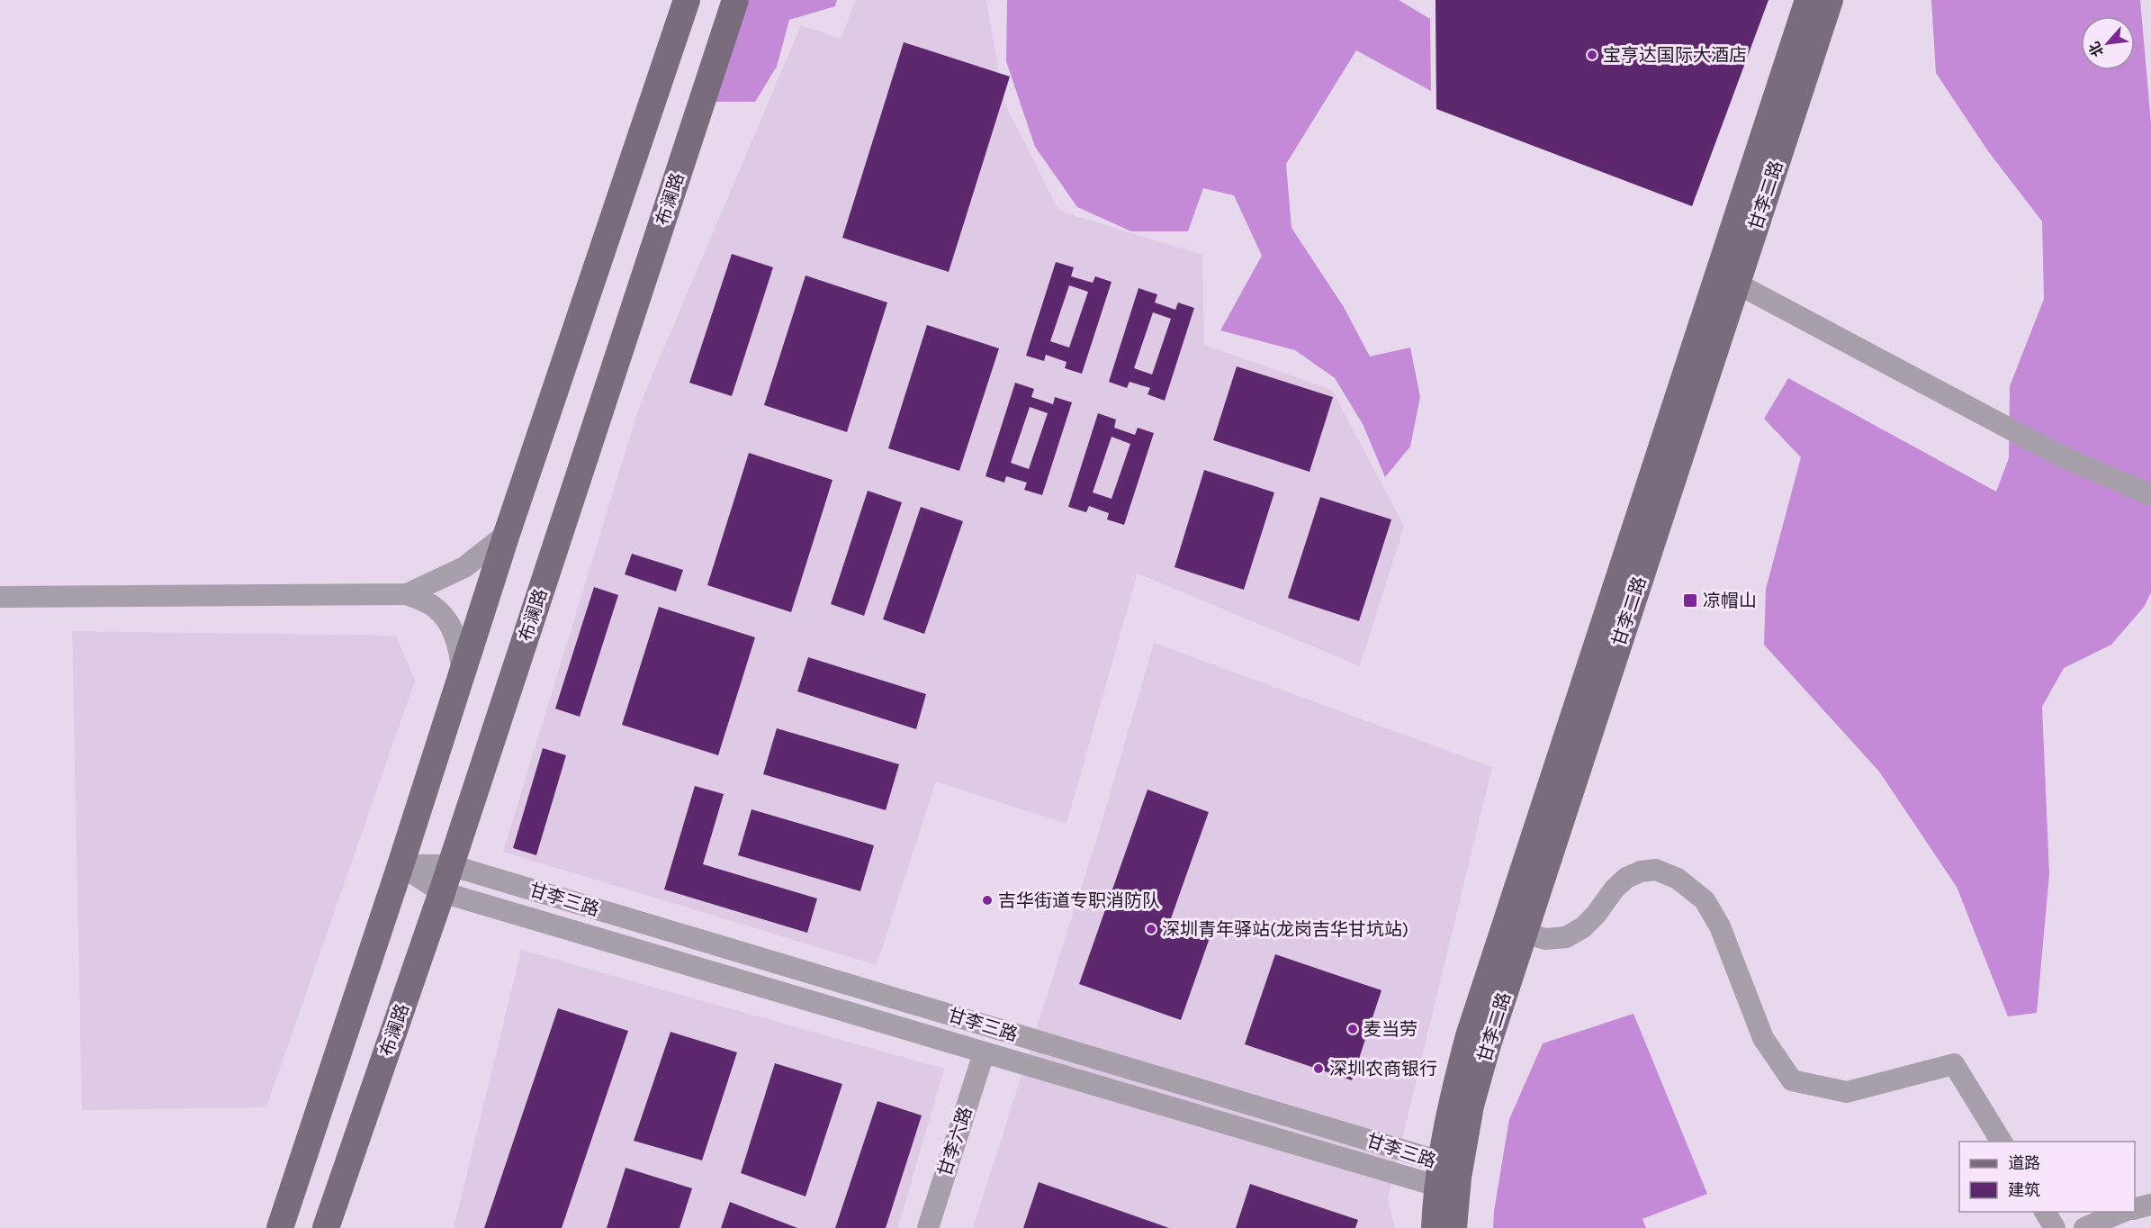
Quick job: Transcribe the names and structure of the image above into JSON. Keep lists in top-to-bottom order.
{
  "streets": {
    "main road": ["甘李二路", "布澜路"],
    "street": ["甘李三路", "甘李六路"]
  },
  "crossings": [
    ["甘李二路", "甘李三路"],
    ["布澜路", "甘李三路"]
  ],
  "places": {
    "other": [
      "宝亨达国际大酒店",
      "吉华街道专职消防队",
      "深圳青年驿站(龙岗吉华甘坑站)",
      "麦当劳",
      "深圳农商银行"
    ],
    "transit": ["凉帽山"]
  },
  "legend": ["道路", "建筑"],
  "north": "bottom left"
}
